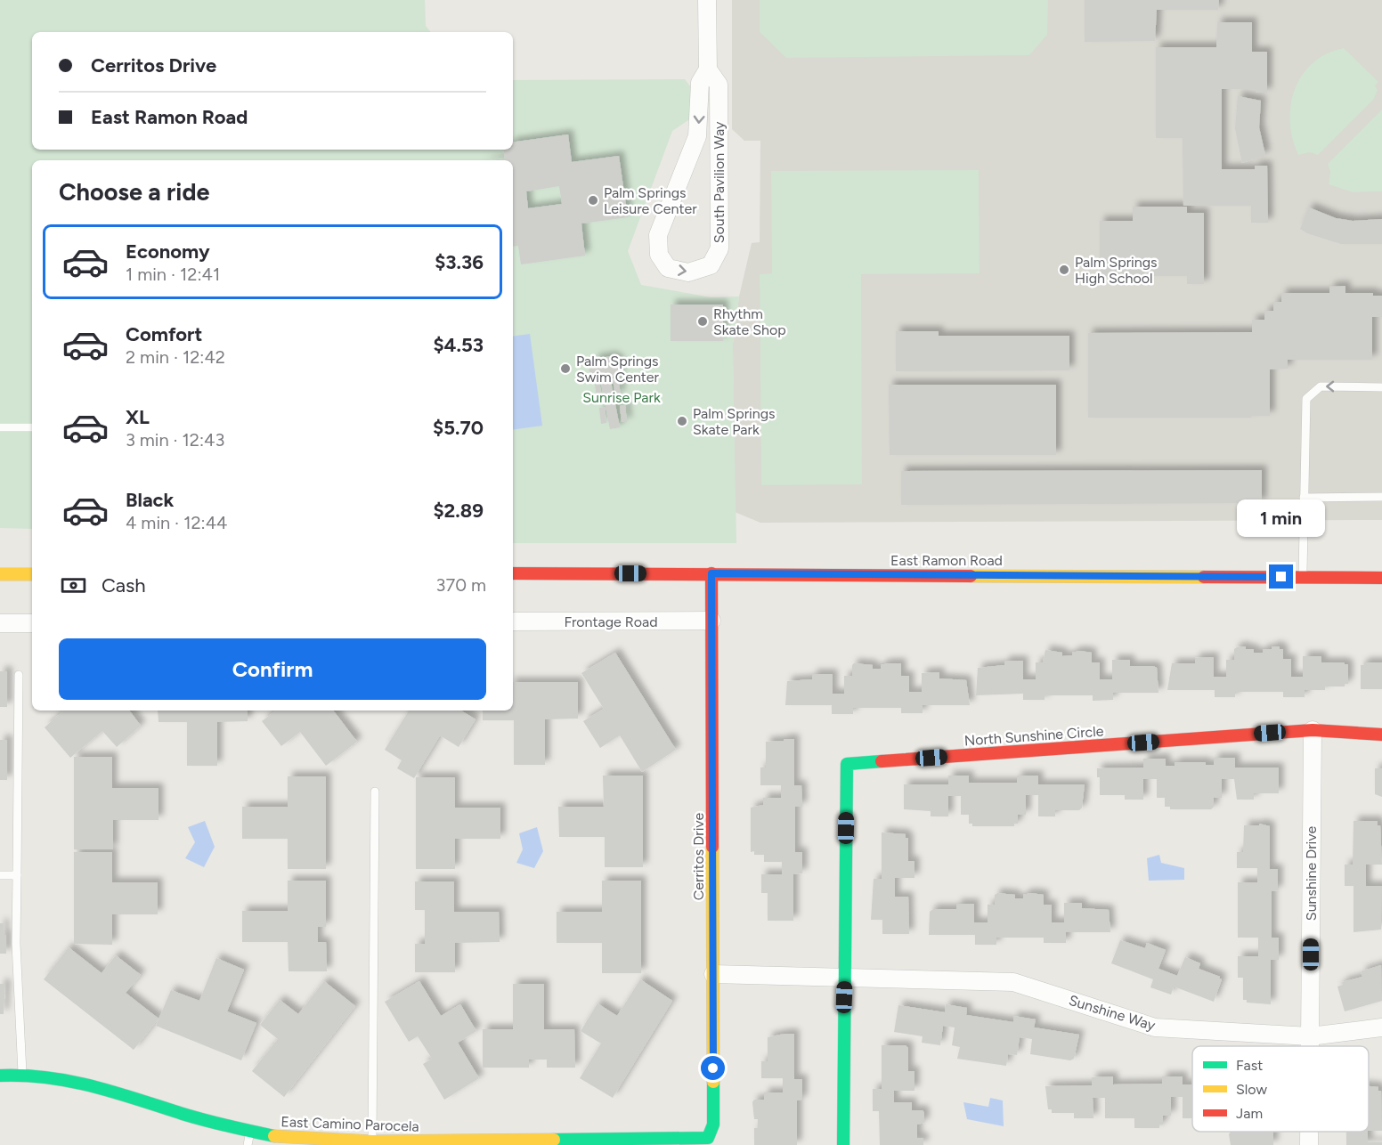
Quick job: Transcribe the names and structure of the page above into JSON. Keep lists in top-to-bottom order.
{
  "streets": {
    "street": [
      "South Pavilion Way",
      "East Ramon Road",
      "Frontage Road",
      "North Sunshine Circle",
      "Cerritos Drive",
      "Sunshine Drive",
      "Sunshine Way",
      "East Camino Parocela"
    ]
  },
  "crossings": [
    ["East Ramon Road", "Cerritos Drive"],
    ["Frontage Road", "Cerritos Drive"],
    ["North Sunshine Circle", "Sunshine Drive"],
    ["North Sunshine Circle", "Sunshine Way"],
    ["Cerritos Drive", "East Camino Parocela"],
    ["Sunshine Drive", "Sunshine Way"]
  ],
  "parks": ["Sunrise Park"],
  "places": [
    "Palm Springs Leisure Center",
    "Palm Springs High School",
    "Rhythm Skate Shop",
    "Palm Springs Swim Center",
    "Palm Springs Skate Park"
  ],
  "legend": ["Fast", "Slow", "Jam"],
  "page": {
    "banner": ["Cerritos Drive", "East Ramon Road"],
    "heading": "Choose a ride",
    "list": [
      {
        "name": "Economy",
        "note": "1 min · 12:41",
        "value": "$3.36"
      },
      {
        "name": "Comfort",
        "note": "2 min · 12:42",
        "value": "$4.53"
      },
      {
        "name": "XL",
        "note": "3 min · 12:43",
        "value": "$5.70"
      },
      {
        "name": "Black",
        "note": "4 min · 12:44",
        "value": "$2.89"
      }
    ],
    "bubble": "1 min",
    "pay": ["Cash", "370 m"],
    "buttons": "Confirm"
  }
}
